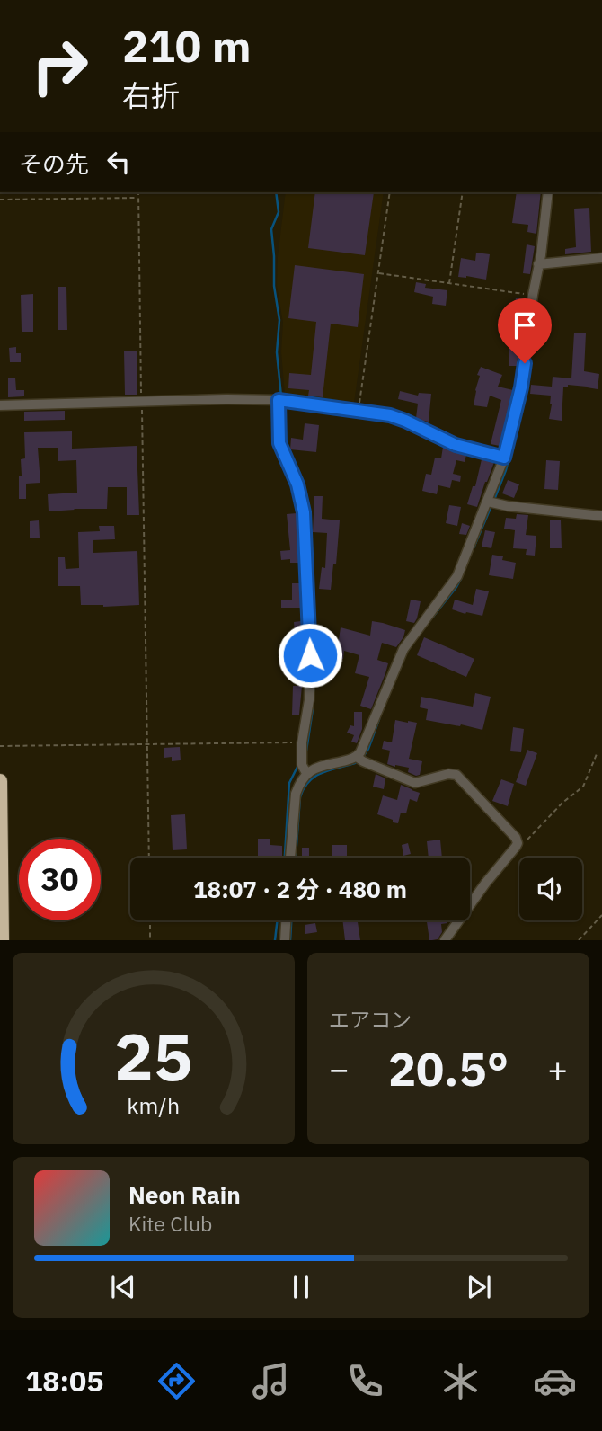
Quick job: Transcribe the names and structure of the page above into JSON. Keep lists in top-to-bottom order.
{
  "page": {
    "turn": ["210 m", "右折"],
    "then": "その先",
    "limit": "30",
    "trip": "18:07 · 2 分 · 480 m",
    "tile": "エアコン",
    "heat": ["−", "20.5°", "+"],
    "song": ["Neon Rain", "Kite Club"],
    "tabs": "18:05",
    "gauge": ["25", "km/h"]
  }
}
